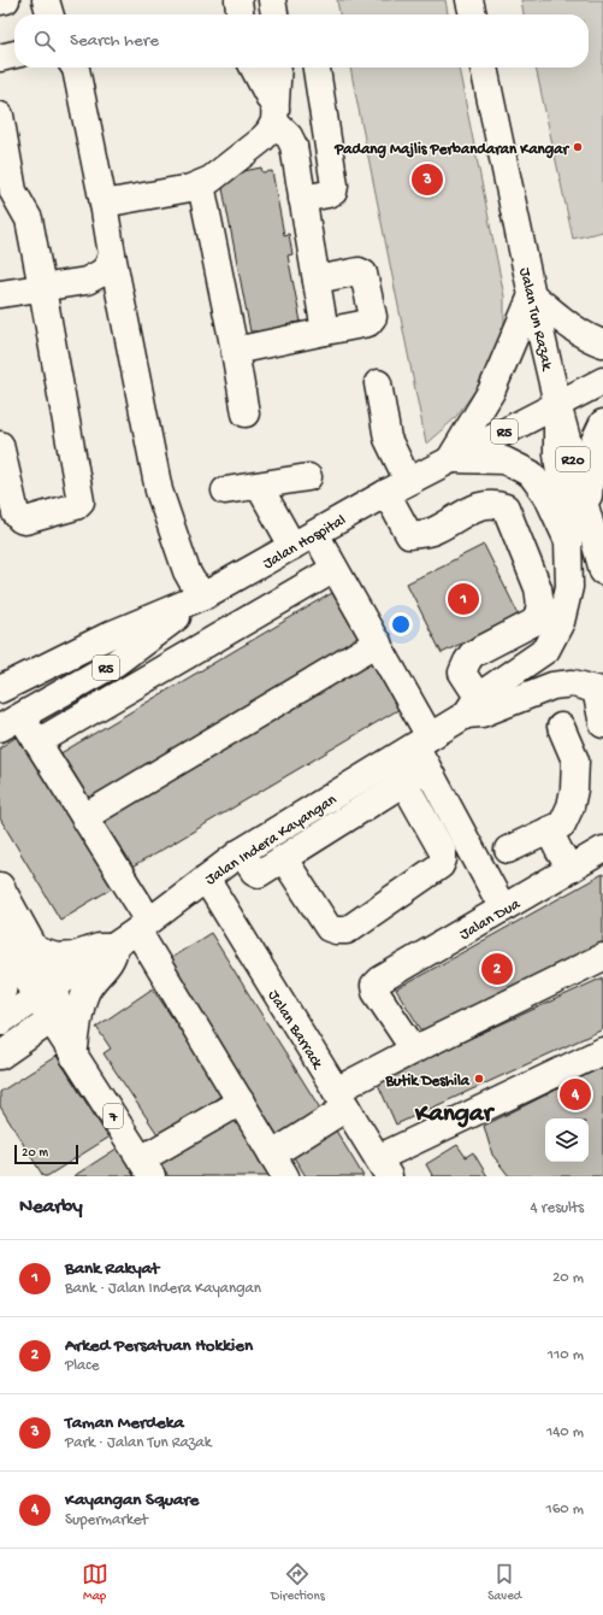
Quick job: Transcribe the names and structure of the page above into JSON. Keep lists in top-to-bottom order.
{
  "streets": {
    "main road": [
      "Jalan Tun Razak",
      "R5",
      "R20",
      "Jalan Hospital",
      "Jalan Indera Kayangan",
      "Jalan Dua",
      "Jalan Barrack",
      "7"
    ]
  },
  "crossings": [
    ["Jalan Tun Razak", "Jalan Hospital"],
    ["Jalan Tun Razak", "Jalan Indera Kayangan"],
    ["R5", "Jalan Hospital"],
    ["Jalan Hospital", "Jalan Indera Kayangan"],
    ["Jalan Indera Kayangan", "Jalan Barrack"],
    ["Jalan Indera Kayangan", "7"]
  ],
  "districts": ["Kangar"],
  "places": ["Padang Majlis Perbandaran Kangar", "Butik Deshila"],
  "scale_bar": "20 m",
  "page": {
    "search": "Search here",
    "pins": [
      "3",
      "1",
      "2",
      "4"
    ],
    "scale": "20 m",
    "heading": ["Nearby", "4 results"],
    "list": [
      {
        "mark": "1",
        "name": "Bank Rakyat",
        "note": "Bank · Jalan Indera Kayangan",
        "value": "20 m"
      },
      {
        "mark": "2",
        "name": "Arked Persatuan Hokkien",
        "note": "Place",
        "value": "110 m"
      },
      {
        "mark": "3",
        "name": "Taman Merdeka",
        "note": "Park · Jalan Tun Razak",
        "value": "140 m"
      },
      {
        "mark": "4",
        "name": "Kayangan Square",
        "note": "Supermarket",
        "value": "160 m"
      }
    ],
    "nav": ["Map", "Directions", "Saved"]
  }
}
